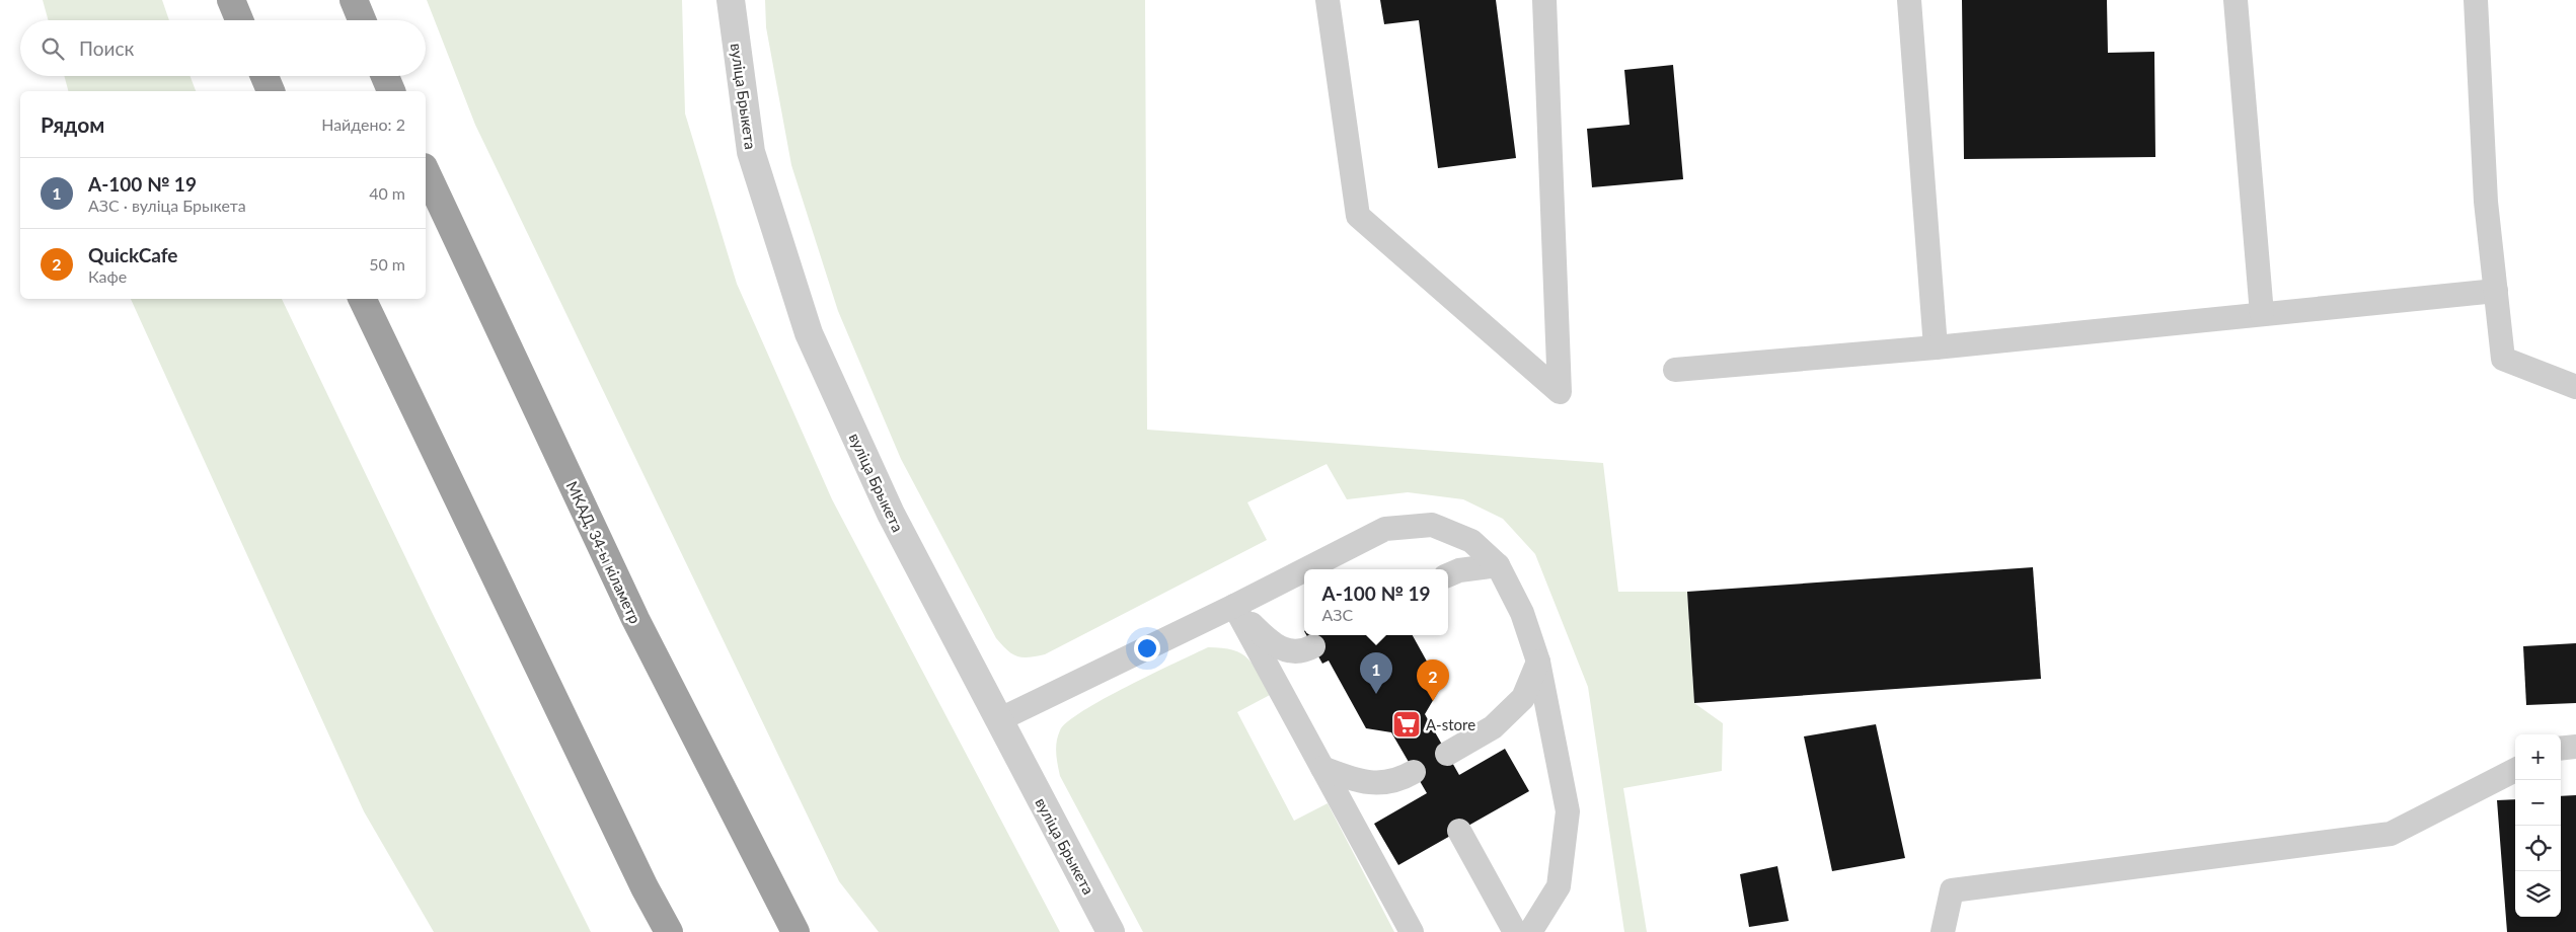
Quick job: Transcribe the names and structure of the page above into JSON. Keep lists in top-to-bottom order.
{
  "streets": {
    "highway": ["МКАД, 34-ы кіламетр"],
    "street": ["вуліца Брыкета"]
  },
  "places": {
    "supermarket": ["А-store"]
  },
  "page": {
    "search": "Поиск",
    "heading": ["Рядом", "Найдено: 2"],
    "list": [
      {
        "mark": "1",
        "name": "А-100 № 19",
        "note": "АЗС · вуліца Брыкета",
        "value": "40 m"
      },
      {
        "mark": "2",
        "name": "QuickCafe",
        "note": "Кафе",
        "value": "50 m"
      }
    ],
    "popup": ["А-100 № 19", "АЗС"],
    "pins": ["1", "2"],
    "map_buttons": ["+", "−"]
  }
}
